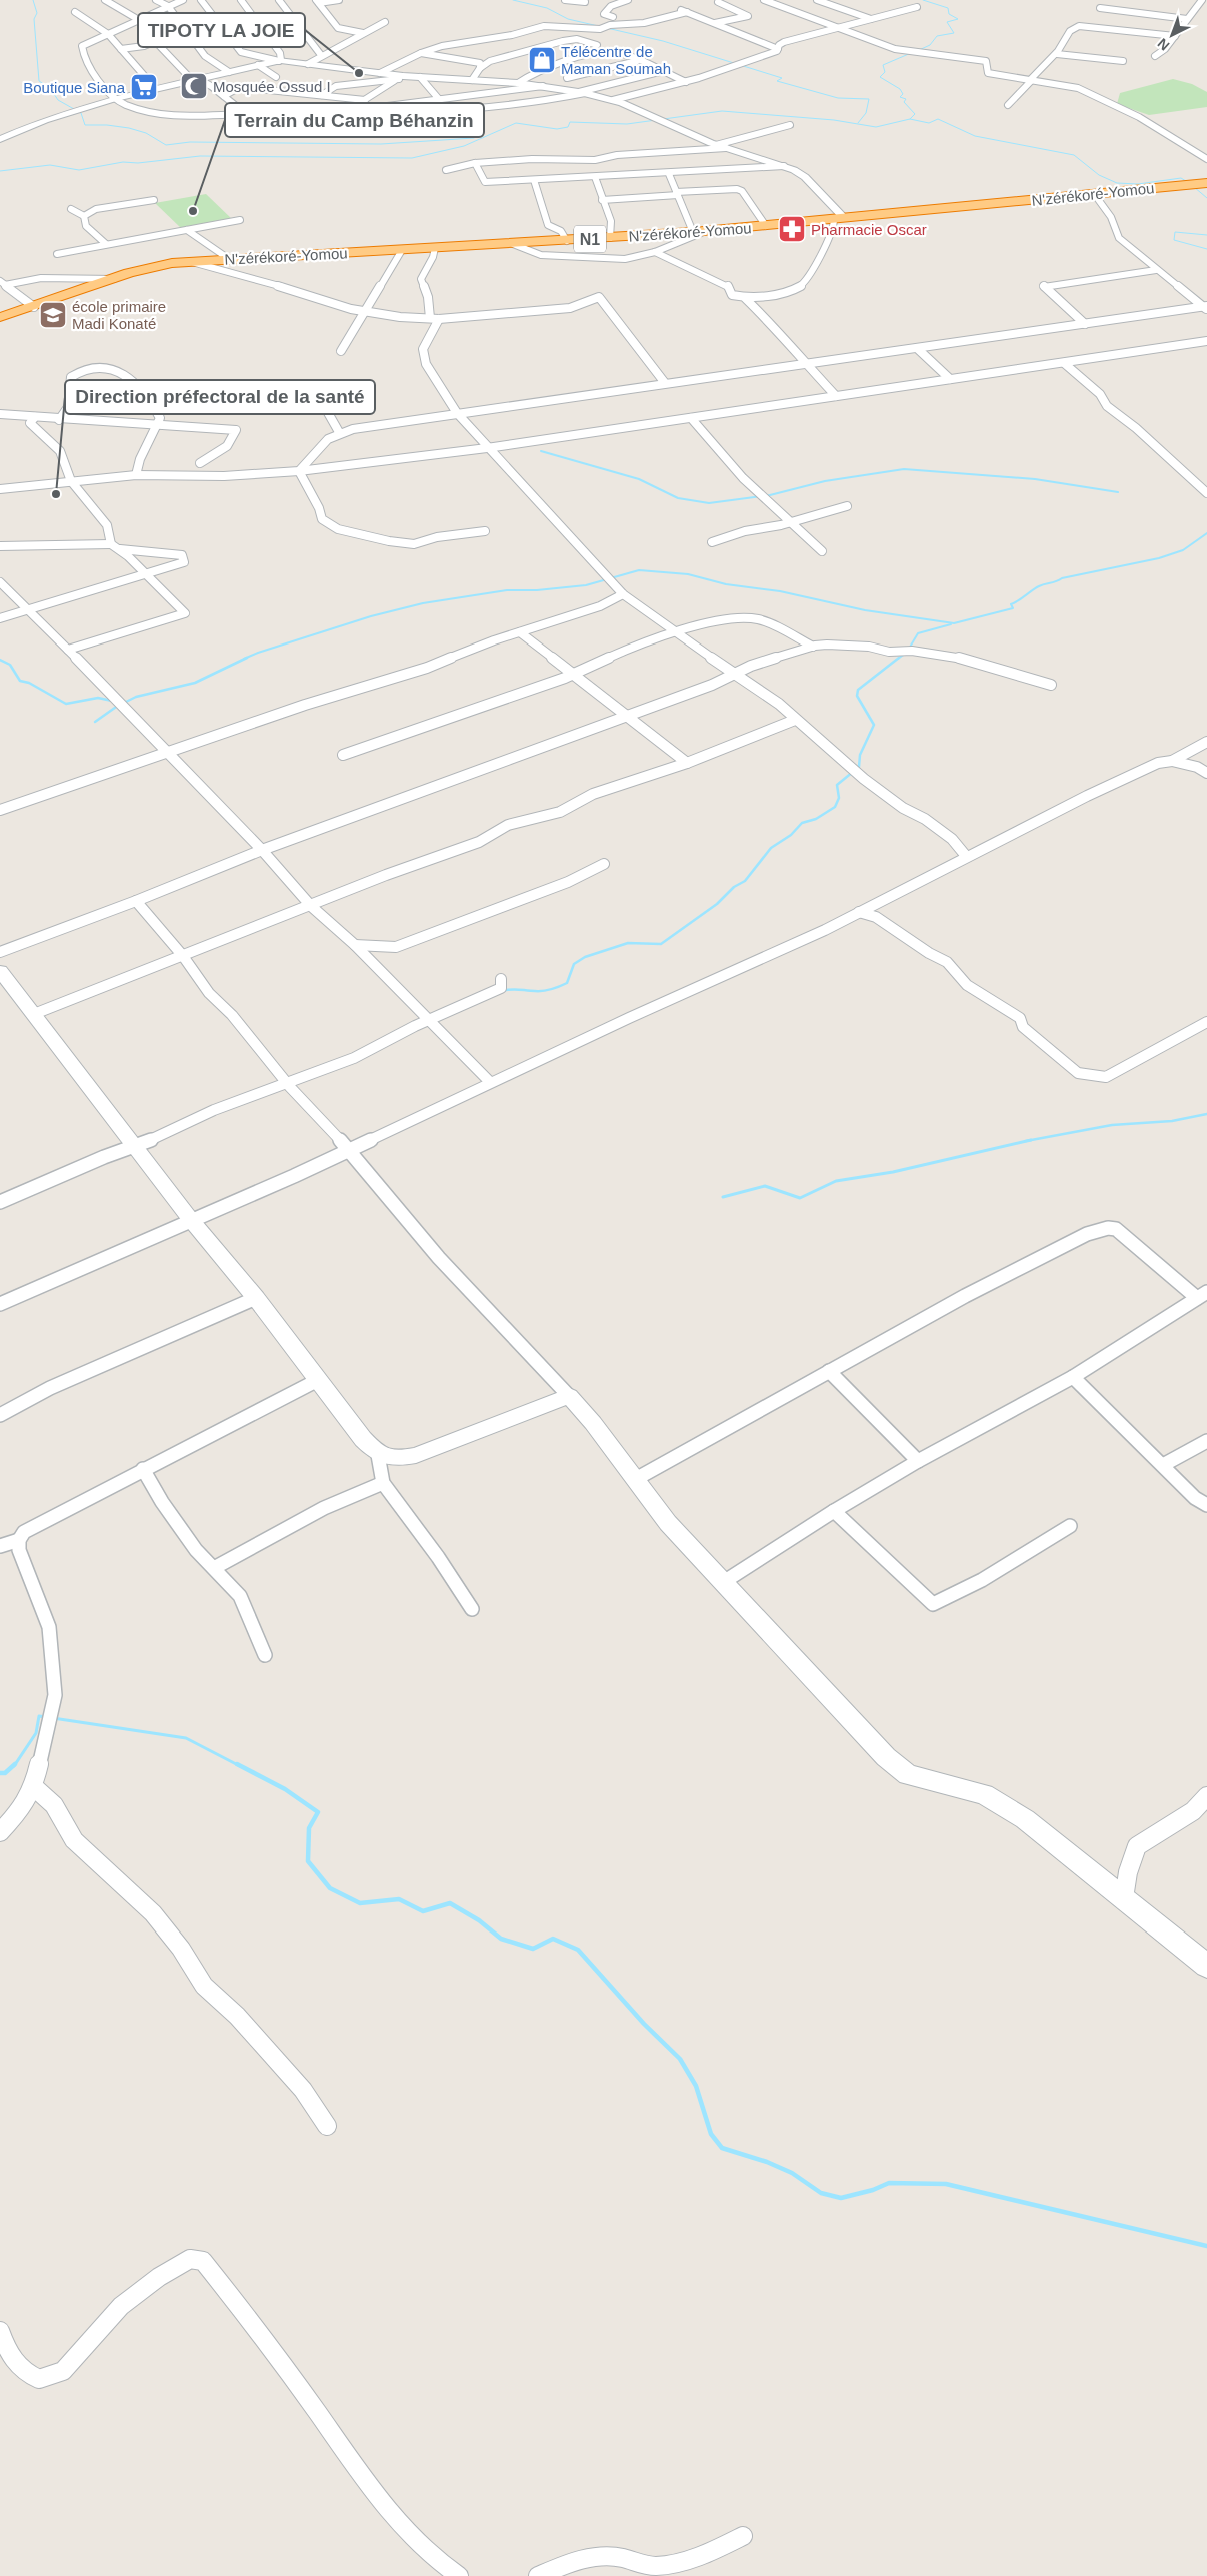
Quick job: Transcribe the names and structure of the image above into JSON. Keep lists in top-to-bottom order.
{
  "streets": {
    "highway": ["N'zérékoré-Yomou", "N1"]
  },
  "places": {
    "shop": ["Télécentre de Maman Soumah"],
    "other": ["TIPOTY LA JOIE", "Terrain du Camp Béhanzin", "Direction préfectoral de la santé"],
    "mosque": ["Mosquée Ossud I"],
    "supermarket": ["Boutique Siana"],
    "pharmacy": ["Pharmacie Oscar"],
    "school or university": ["école primaire Madi Konaté"]
  },
  "north": "bottom left"
}
